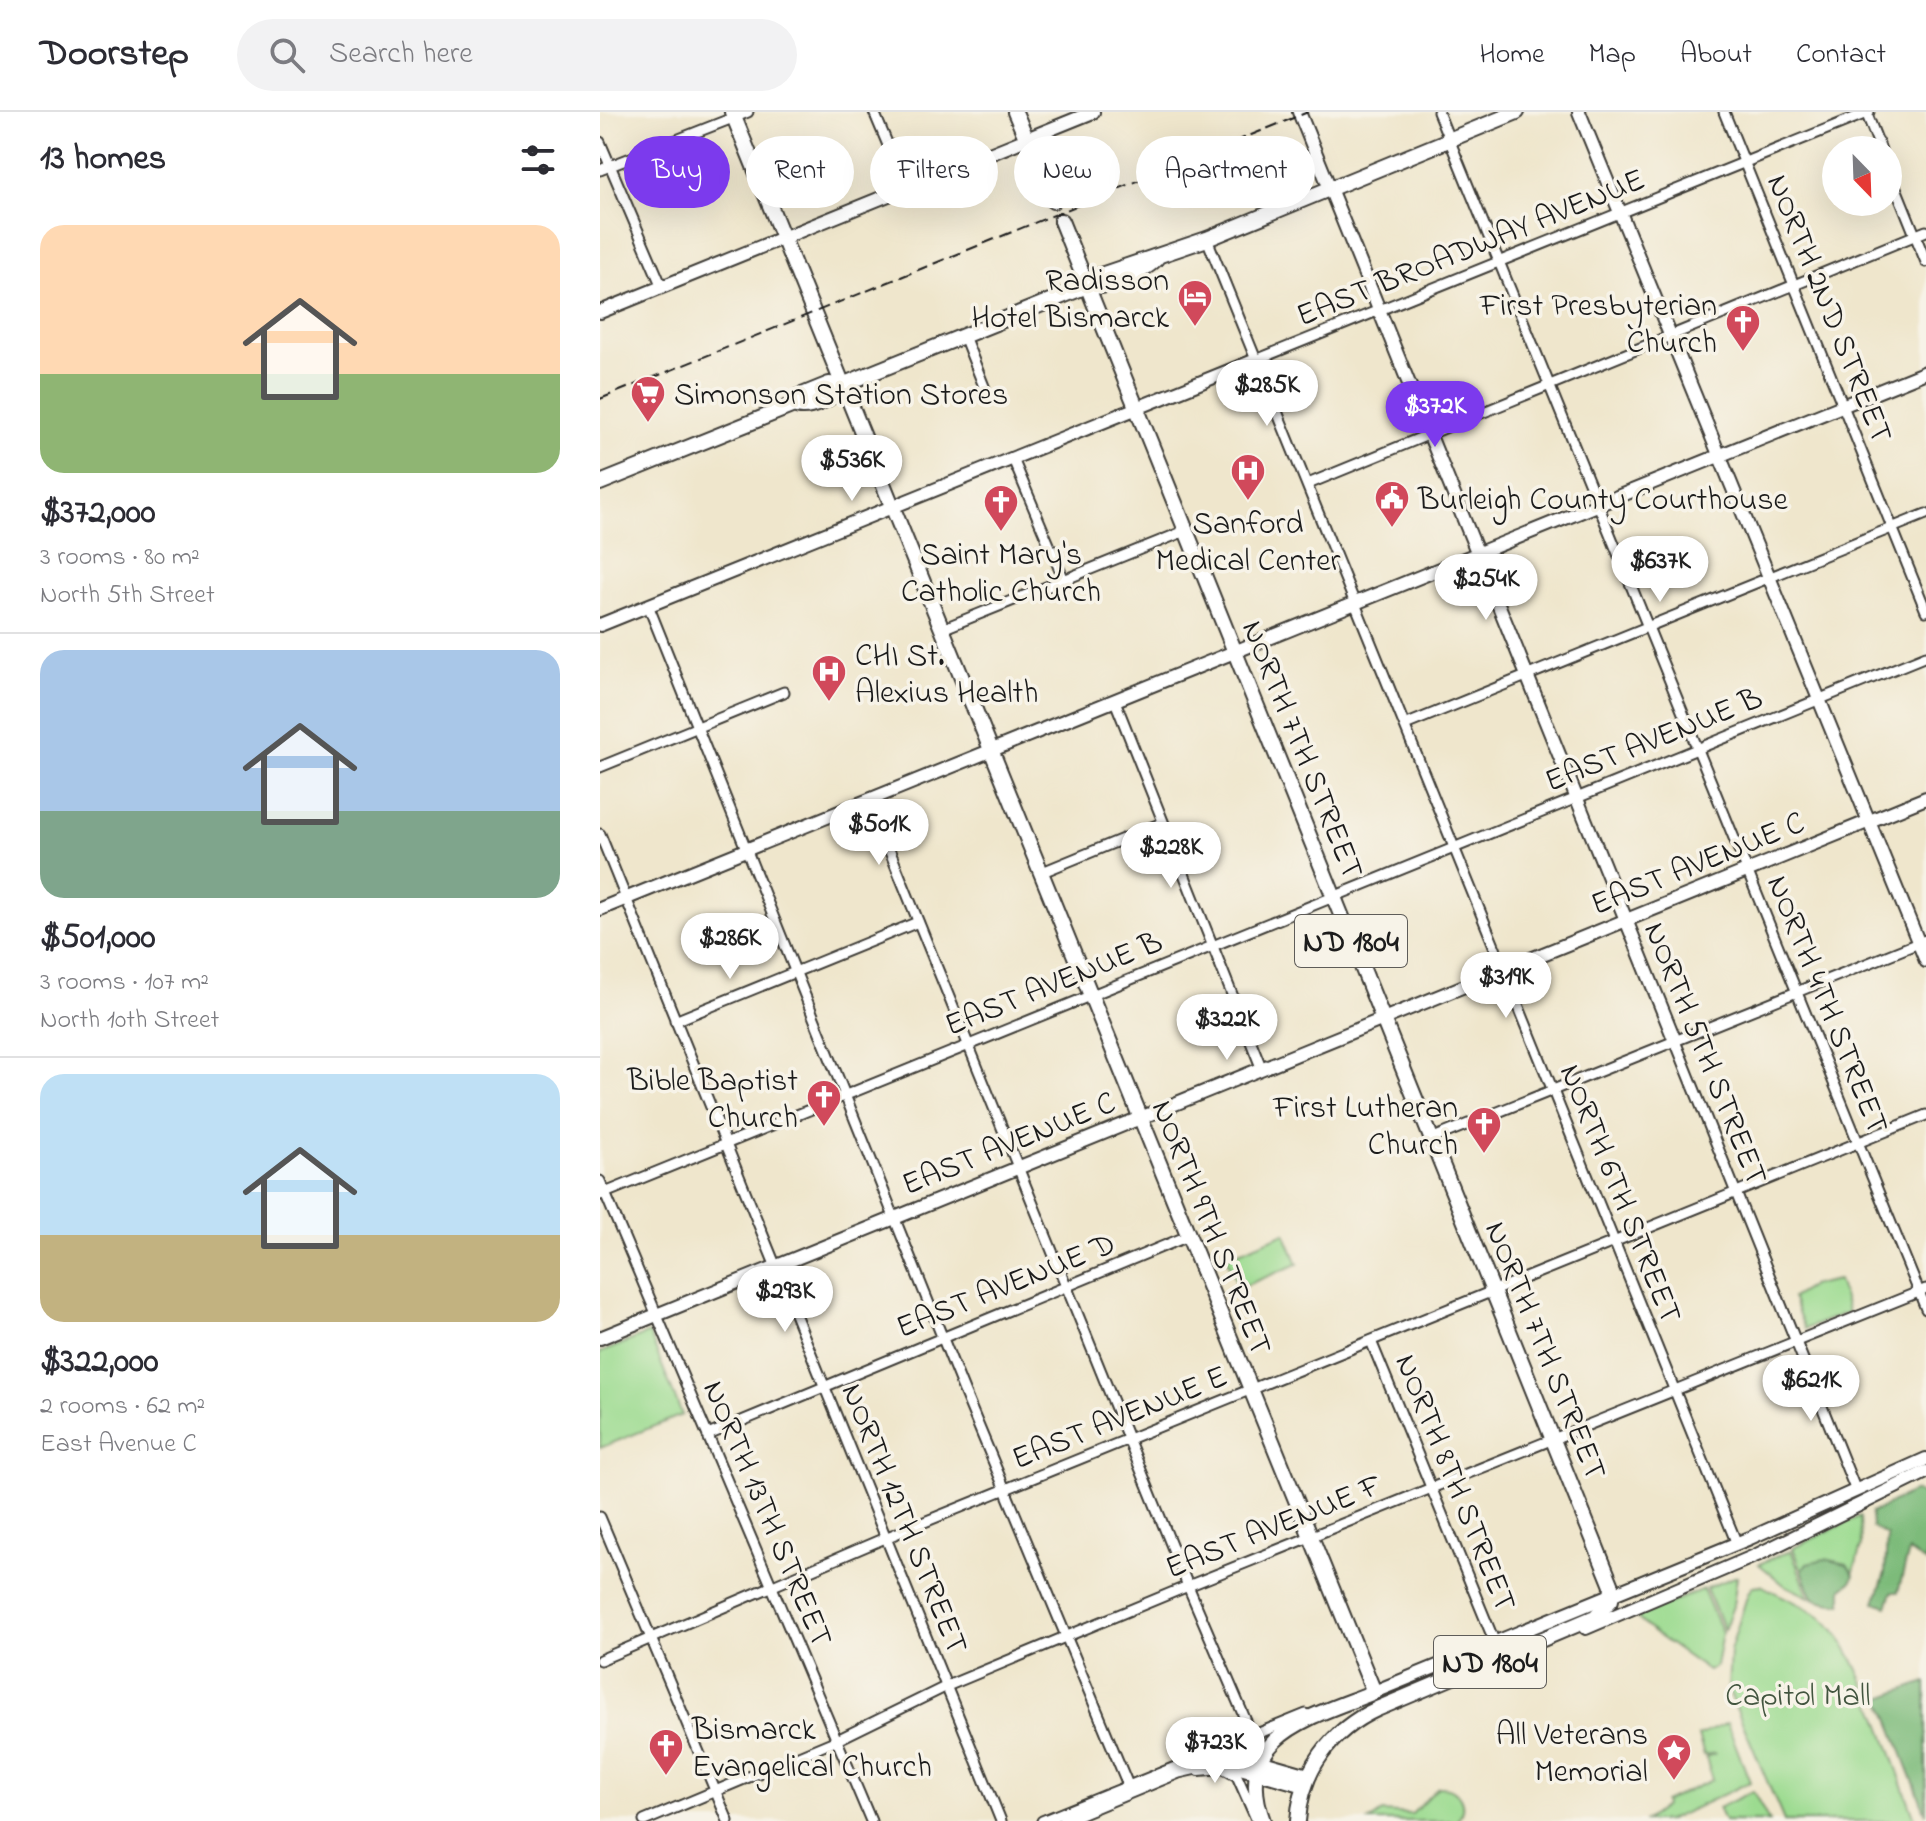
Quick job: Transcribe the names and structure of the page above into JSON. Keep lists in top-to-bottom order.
{
  "streets": {
    "main road": ["NORTH 7TH STREET", "ND 1804", "NORTH 9TH STREET"],
    "street": [
      "EAST BROADWAY AVENUE",
      "NORTH 2ND STREET",
      "EAST AVENUE B",
      "EAST AVENUE C",
      "NORTH 4TH STREET",
      "NORTH 5TH STREET",
      "NORTH 6TH STREET",
      "EAST AVENUE D",
      "EAST AVENUE E",
      "NORTH 8TH STREET",
      "NORTH 13TH STREET",
      "NORTH 12TH STREET",
      "EAST AVENUE F"
    ]
  },
  "crossings": [
    ["EAST BROADWAY AVENUE", "NORTH 2ND STREET"],
    ["EAST BROADWAY AVENUE", "NORTH 7TH STREET"],
    ["EAST BROADWAY AVENUE", "NORTH 4TH STREET"],
    ["EAST BROADWAY AVENUE", "NORTH 5TH STREET"],
    ["EAST BROADWAY AVENUE", "NORTH 6TH STREET"],
    ["EAST BROADWAY AVENUE", "NORTH 9TH STREET"],
    ["EAST AVENUE B", "NORTH 7TH STREET"],
    ["EAST AVENUE B", "NORTH 4TH STREET"],
    ["EAST AVENUE B", "NORTH 5TH STREET"],
    ["EAST AVENUE B", "NORTH 6TH STREET"],
    ["EAST AVENUE B", "NORTH 9TH STREET"],
    ["EAST AVENUE B", "NORTH 13TH STREET"],
    ["EAST AVENUE B", "NORTH 12TH STREET"],
    ["NORTH 7TH STREET", "EAST AVENUE C"],
    ["NORTH 7TH STREET", "ND 1804"],
    ["NORTH 7TH STREET", "EAST AVENUE E"],
    ["NORTH 7TH STREET", "EAST AVENUE F"],
    ["EAST AVENUE C", "NORTH 4TH STREET"],
    ["EAST AVENUE C", "NORTH 5TH STREET"],
    ["EAST AVENUE C", "NORTH 6TH STREET"],
    ["EAST AVENUE C", "NORTH 9TH STREET"],
    ["EAST AVENUE C", "NORTH 13TH STREET"],
    ["EAST AVENUE C", "NORTH 12TH STREET"],
    ["ND 1804", "NORTH 9TH STREET"],
    ["ND 1804", "NORTH 8TH STREET"],
    ["NORTH 4TH STREET", "EAST AVENUE E"],
    ["NORTH 4TH STREET", "EAST AVENUE F"],
    ["NORTH 5TH STREET", "EAST AVENUE E"],
    ["NORTH 5TH STREET", "EAST AVENUE F"],
    ["NORTH 6TH STREET", "EAST AVENUE E"],
    ["NORTH 6TH STREET", "EAST AVENUE F"],
    ["NORTH 9TH STREET", "EAST AVENUE D"],
    ["NORTH 9TH STREET", "EAST AVENUE E"],
    ["NORTH 9TH STREET", "EAST AVENUE F"],
    ["EAST AVENUE D", "NORTH 13TH STREET"],
    ["EAST AVENUE D", "NORTH 12TH STREET"],
    ["EAST AVENUE E", "NORTH 8TH STREET"],
    ["EAST AVENUE E", "NORTH 13TH STREET"],
    ["EAST AVENUE E", "NORTH 12TH STREET"],
    ["NORTH 8TH STREET", "EAST AVENUE F"],
    ["NORTH 13TH STREET", "EAST AVENUE F"],
    ["NORTH 12TH STREET", "EAST AVENUE F"]
  ],
  "parks": ["Capitol Mall"],
  "places": {
    "hotel": ["Radisson Hotel Bismarck"],
    "church": [
      "First Presbyterian Church",
      "Saint Mary's Catholic Church",
      "Bible Baptist Church",
      "First Lutheran Church",
      "Bismarck Evangelical Church"
    ],
    "supermarket": ["Simonson Station Stores"],
    "hospital": ["Sanford Medical Center", "CHI St. Alexius Health"],
    "public building": ["Burleigh County Courthouse"],
    "place": ["All Veterans Memorial"]
  },
  "north": "bottom right",
  "page": {
    "header": "Doorstep",
    "search": "Search here",
    "nav": [
      "Home",
      "Map",
      "About",
      "Contact"
    ],
    "heading": "13 homes",
    "chip": [
      "Buy",
      "Rent",
      "Filters",
      "New",
      "Apartment"
    ],
    "list": [
      {
        "name": "$372,000",
        "note": "3 rooms · 80 m² · North 5th Street"
      },
      {
        "name": "$501,000",
        "note": "3 rooms · 107 m² · North 10th Street"
      },
      {
        "name": "$322,000",
        "note": "2 rooms · 62 m² · East Avenue C"
      }
    ],
    "price": [
      "$285K",
      "$372K",
      "$536K",
      "$637K",
      "$254K",
      "$501K",
      "$228K",
      "$286K",
      "$319K",
      "$322K",
      "$293K",
      "$621K",
      "$723K"
    ]
  }
}
